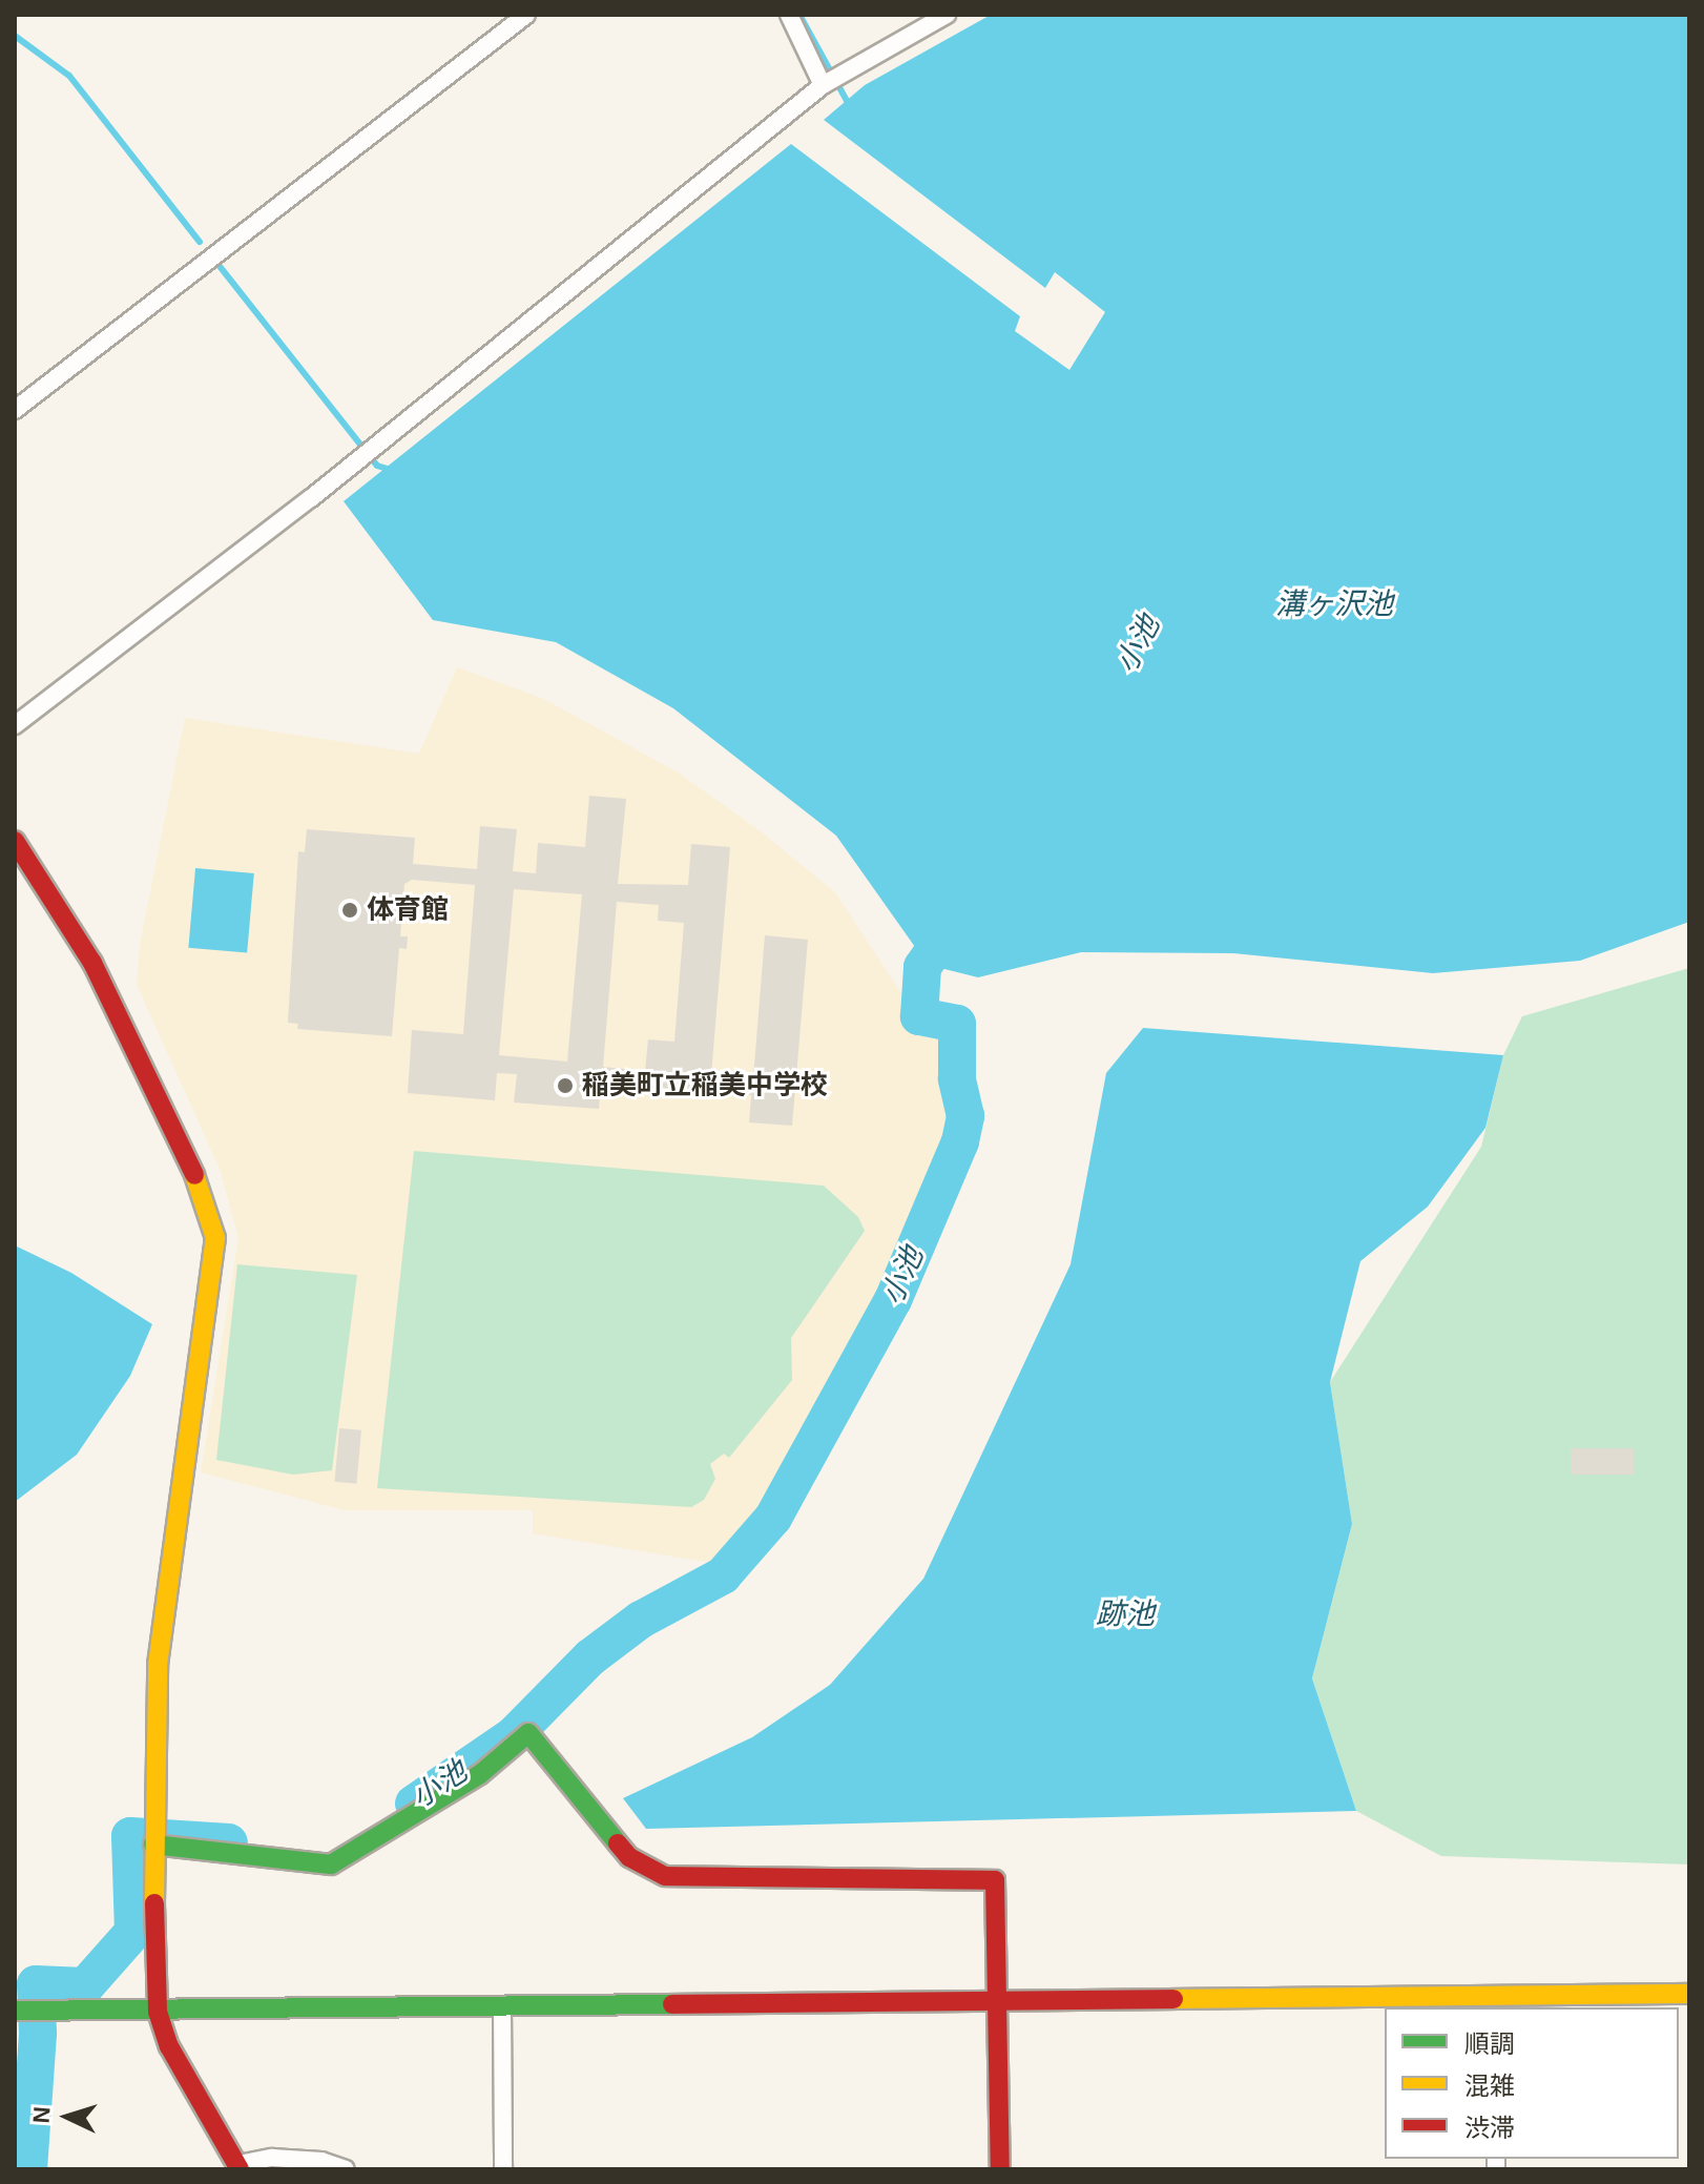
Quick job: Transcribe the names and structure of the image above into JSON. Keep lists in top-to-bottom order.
{
  "water": ["溝ヶ沢池", "小池", "跡池"],
  "places": ["体育館", "稲美町立稲美中学校"],
  "legend": ["順調", "混雑", "渋滞"],
  "north": "left"
}
